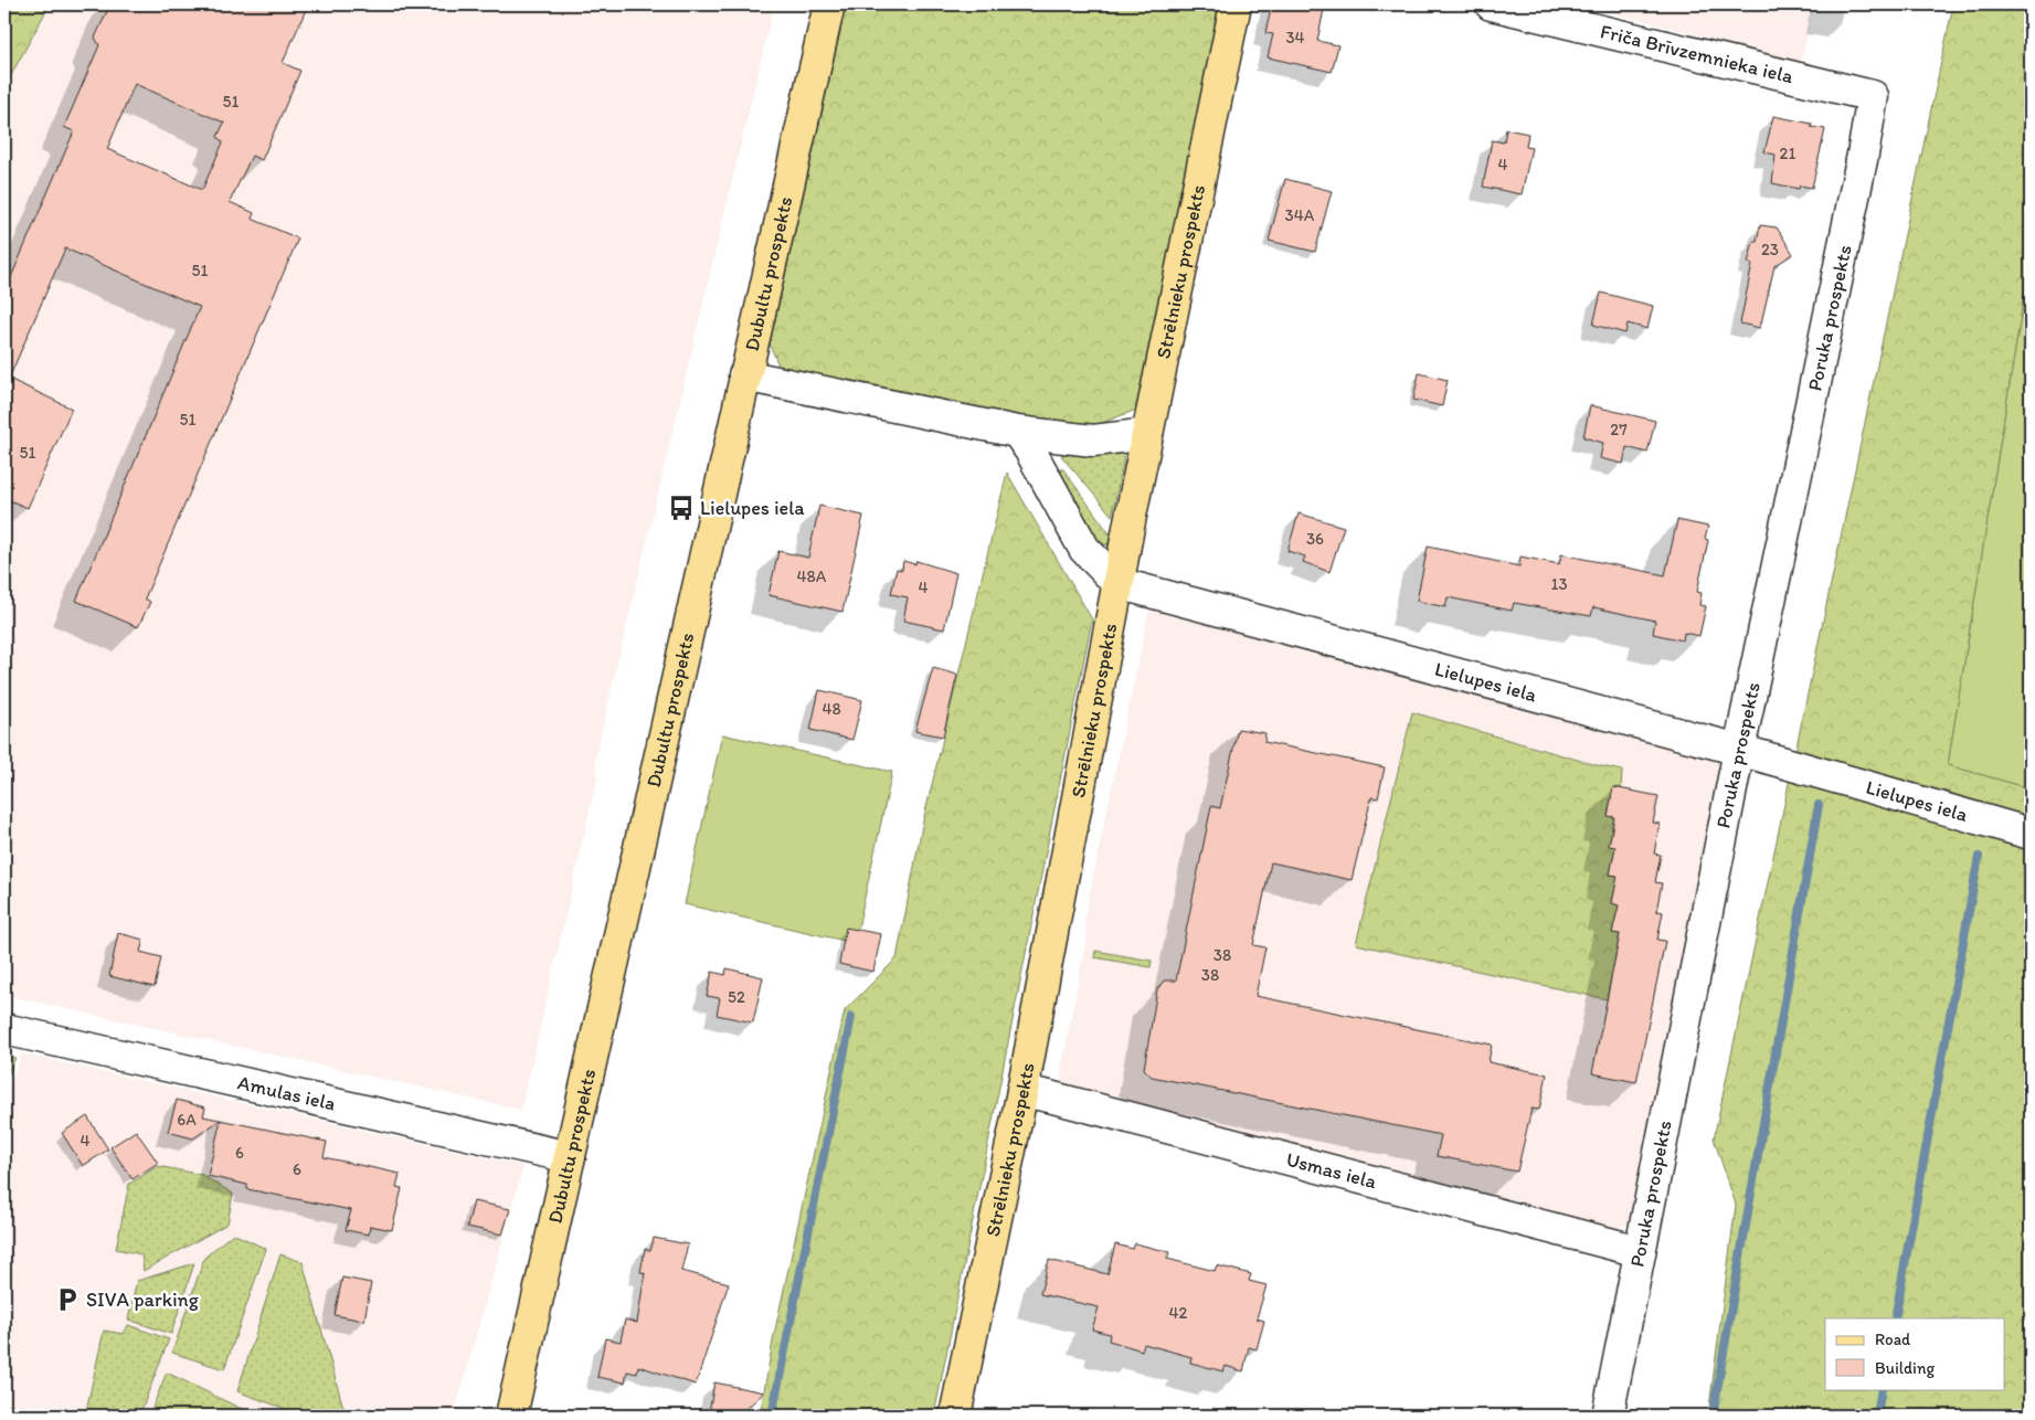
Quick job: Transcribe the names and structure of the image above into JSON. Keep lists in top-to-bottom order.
{
  "streets": {
    "main road": ["Strēlnieku prospekts", "Dubultu prospekts"],
    "street": [
      "Friča Brīvzemnieka iela",
      "Poruka prospekts",
      "Lielupes iela",
      "Amulas iela",
      "Usmas iela"
    ]
  },
  "crossings": [
    ["Friča Brīvzemnieka iela", "Poruka prospekts"],
    ["Strēlnieku prospekts", "Lielupes iela"],
    ["Strēlnieku prospekts", "Usmas iela"],
    ["Dubultu prospekts", "Amulas iela"],
    ["Poruka prospekts", "Lielupes iela"],
    ["Poruka prospekts", "Usmas iela"]
  ],
  "places": {
    "bus stop": ["Lielupes iela"],
    "parking": ["SIVA parking"]
  },
  "house_numbers": [
    "34",
    "51",
    "21",
    "4",
    "34A",
    "23",
    "51",
    "51",
    "27",
    "51",
    "36",
    "48A",
    "13",
    "4",
    "48",
    "38",
    "38",
    "52",
    "6A",
    "4",
    "6",
    "6",
    "42"
  ],
  "legend": ["Road", "Building"]
}
